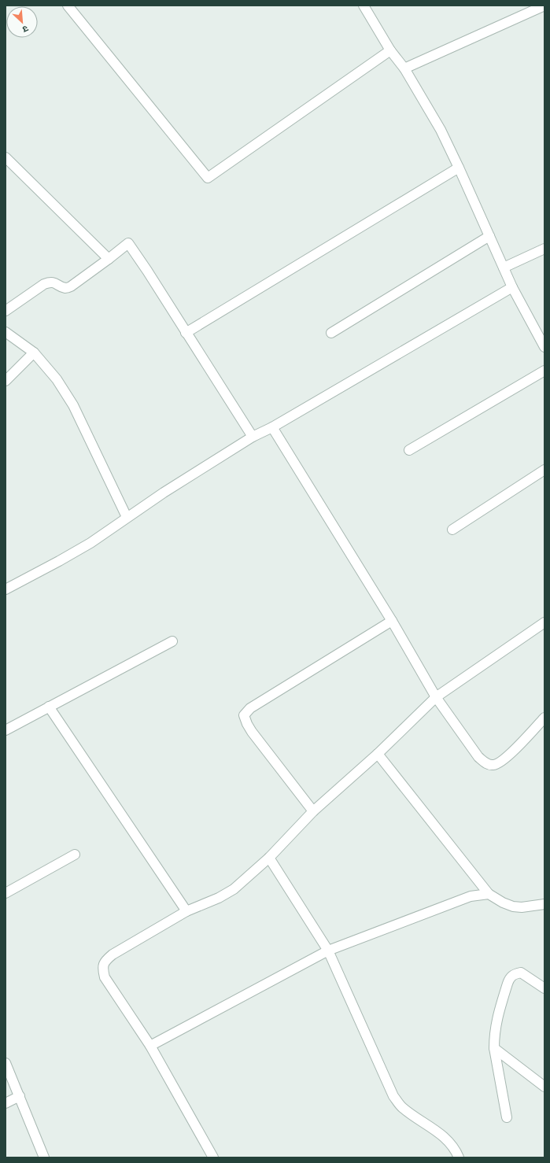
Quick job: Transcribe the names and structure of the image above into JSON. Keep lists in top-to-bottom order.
{
  "north": "bottom right"
}
